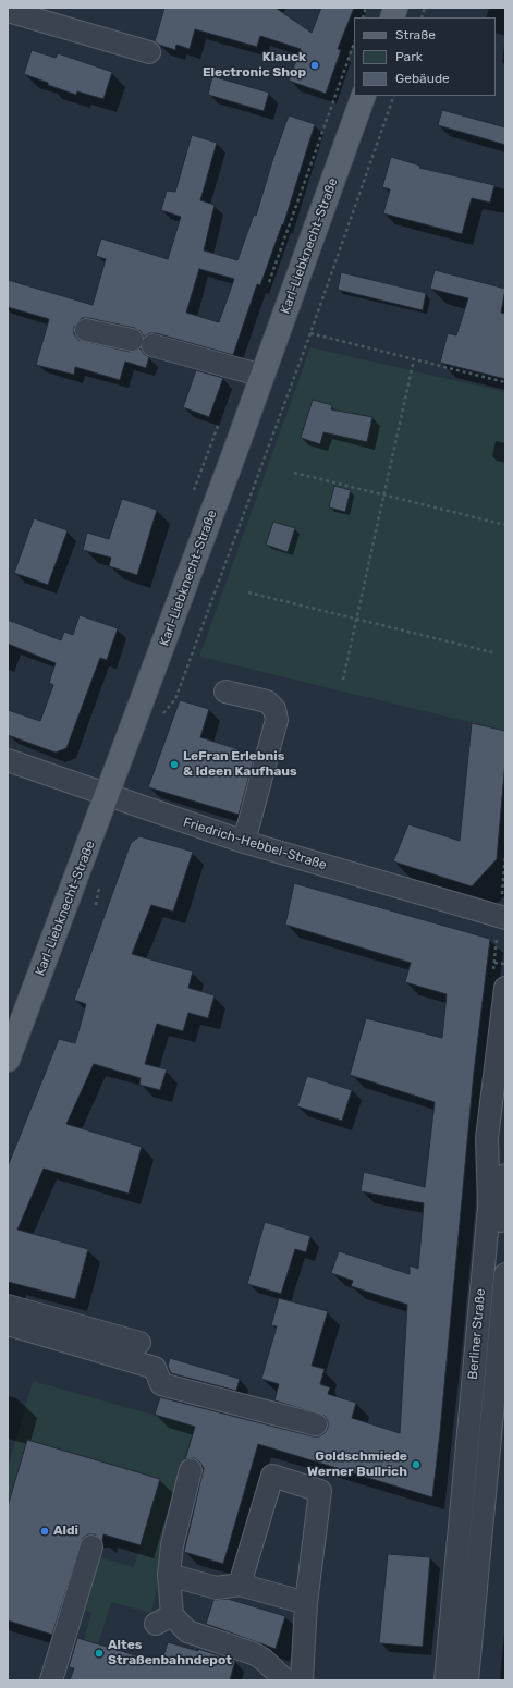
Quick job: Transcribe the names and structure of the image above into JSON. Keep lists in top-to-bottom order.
{
  "streets": {
    "main road": ["Karl-Liebknecht-Straße"],
    "street": ["Friedrich-Hebbel-Straße", "Berliner Straße"]
  },
  "crossings": [
    ["Karl-Liebknecht-Straße", "Friedrich-Hebbel-Straße"]
  ],
  "places": [
    "Klauck Electronic Shop",
    "LeFran Erlebnis & Ideen Kaufhaus",
    "Goldschmiede Werner Bullrich",
    "Aldi",
    "Altes Straßenbahndepot"
  ],
  "legend": ["Straße", "Park", "Gebäude"]
}
